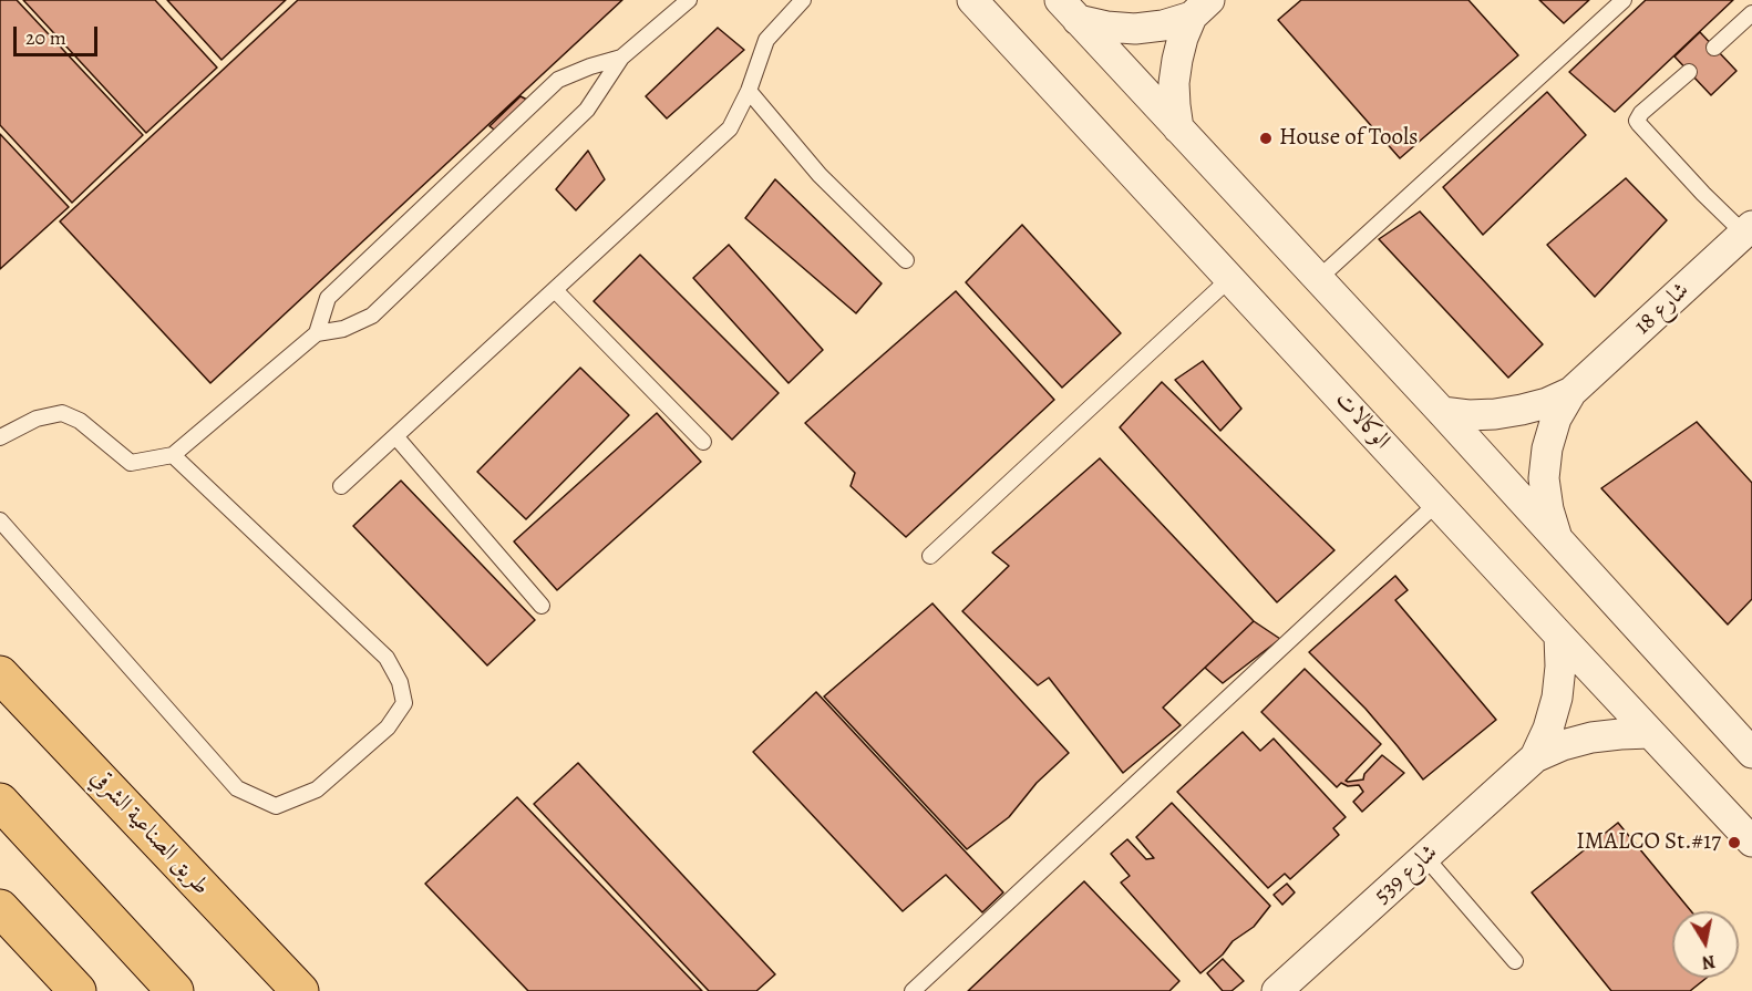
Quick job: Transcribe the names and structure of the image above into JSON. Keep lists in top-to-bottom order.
{
  "streets": {
    "main road": ["طريق الصناعية الشرقي"],
    "street": ["شارع 18", "الوكالات", "شارع 539"]
  },
  "crossings": [
    ["الوكالات", "شارع 539"]
  ],
  "places": ["House of Tools", "IMALCO St.#17"],
  "scale_bar": "20 m",
  "north": "bottom"
}
